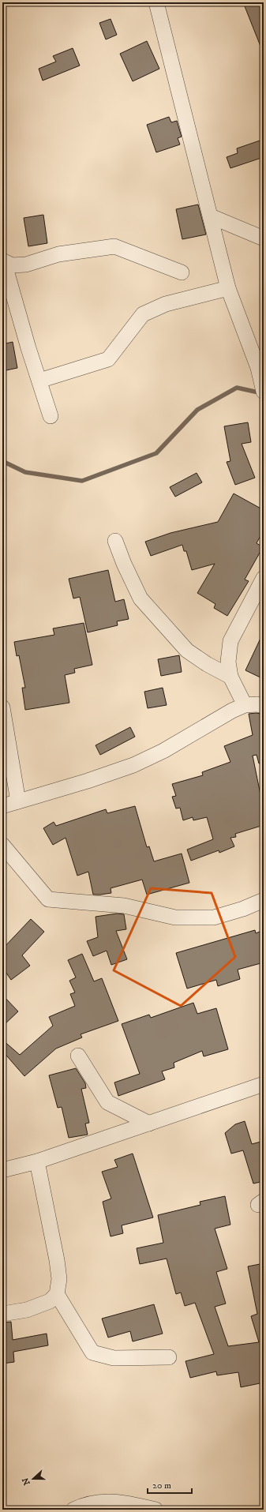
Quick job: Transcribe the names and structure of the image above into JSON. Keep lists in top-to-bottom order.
{
  "scale_bar": "20 m",
  "north": "left"
}
